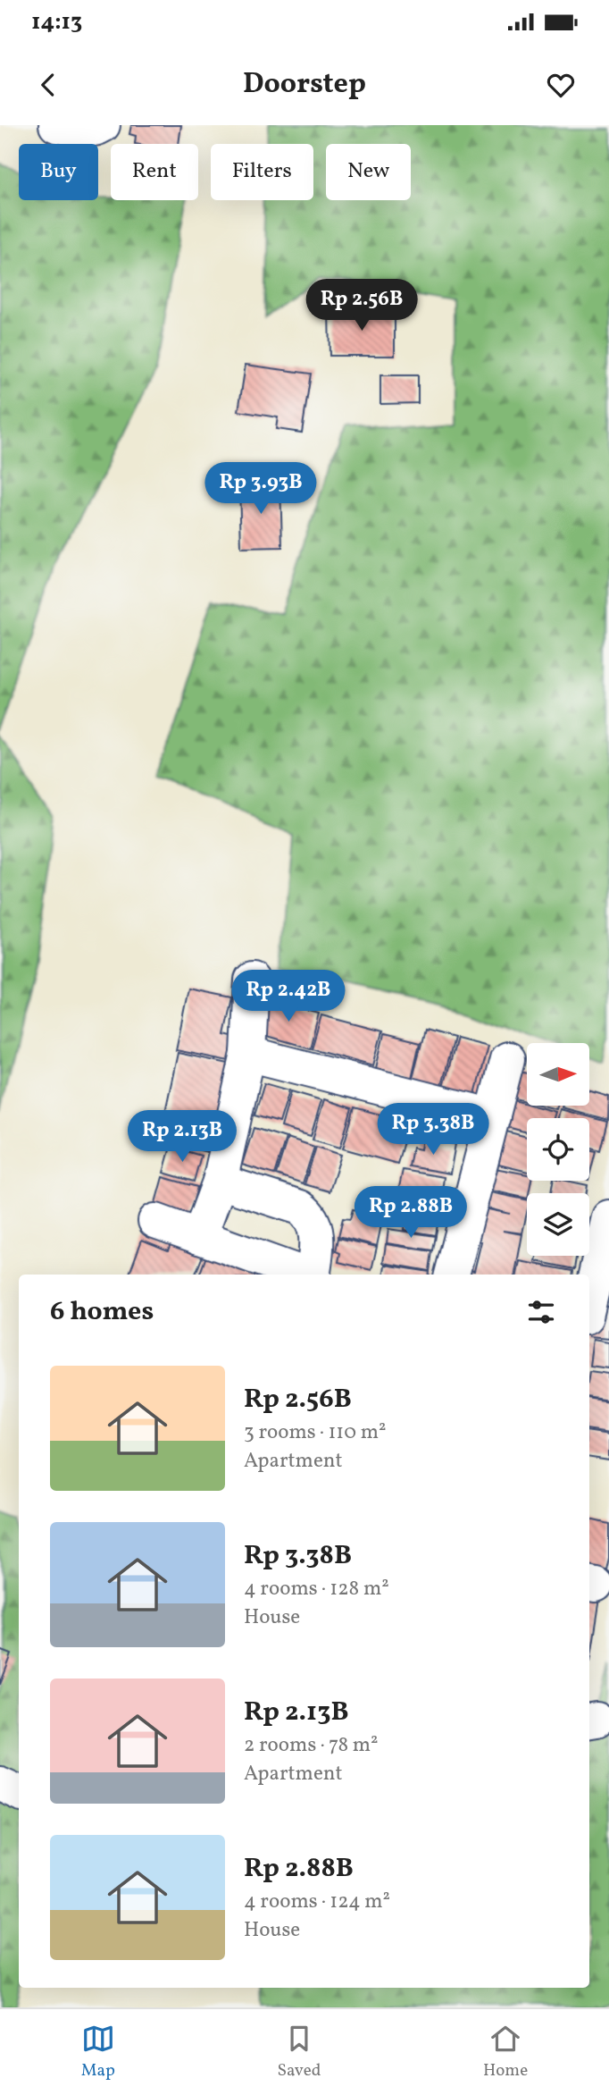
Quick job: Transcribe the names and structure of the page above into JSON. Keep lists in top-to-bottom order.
{
  "north": "right",
  "page": {
    "status": "14:13",
    "header": "Doorstep",
    "chip": [
      "Buy",
      "Rent",
      "Filters",
      "New"
    ],
    "price": [
      "Rp 2.56B",
      "Rp 3.93B",
      "Rp 2.42B",
      "Rp 3.38B",
      "Rp 2.13B",
      "Rp 2.88B"
    ],
    "heading": "6 homes",
    "list": [
      {
        "name": "Rp 2.56B",
        "note": "3 rooms · 110 m² · Apartment"
      },
      {
        "name": "Rp 3.38B",
        "note": "4 rooms · 128 m² · House"
      },
      {
        "name": "Rp 2.13B",
        "note": "2 rooms · 78 m² · Apartment"
      },
      {
        "name": "Rp 2.88B",
        "note": "4 rooms · 124 m² · House"
      }
    ],
    "tabs": ["Map", "Saved", "Home"]
  }
}
